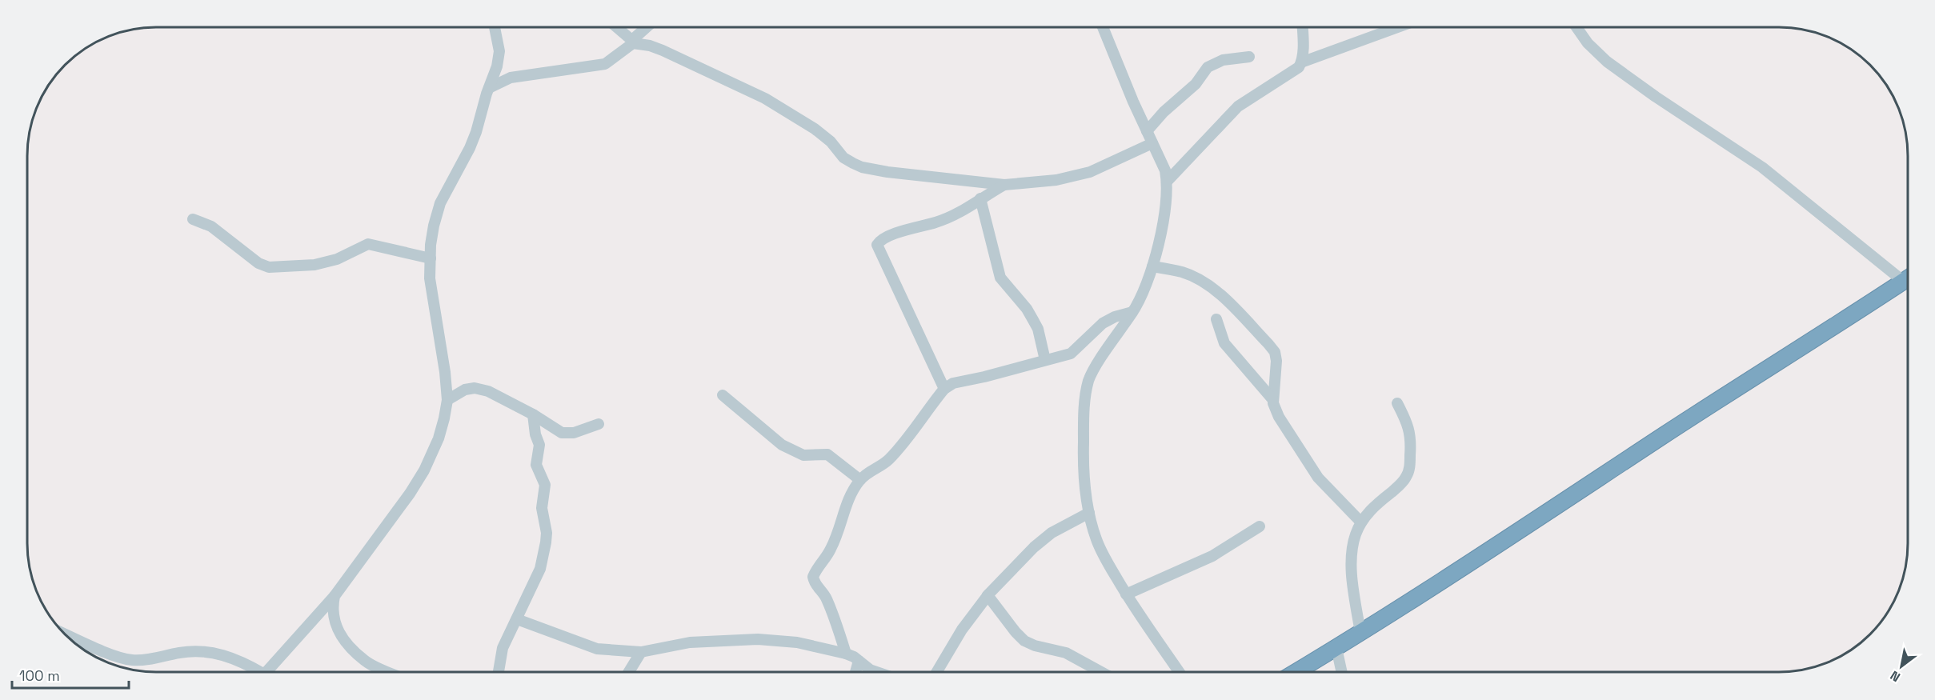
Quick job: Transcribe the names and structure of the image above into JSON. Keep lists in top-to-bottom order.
{
  "scale_bar": "100 m",
  "north": "bottom left"
}
